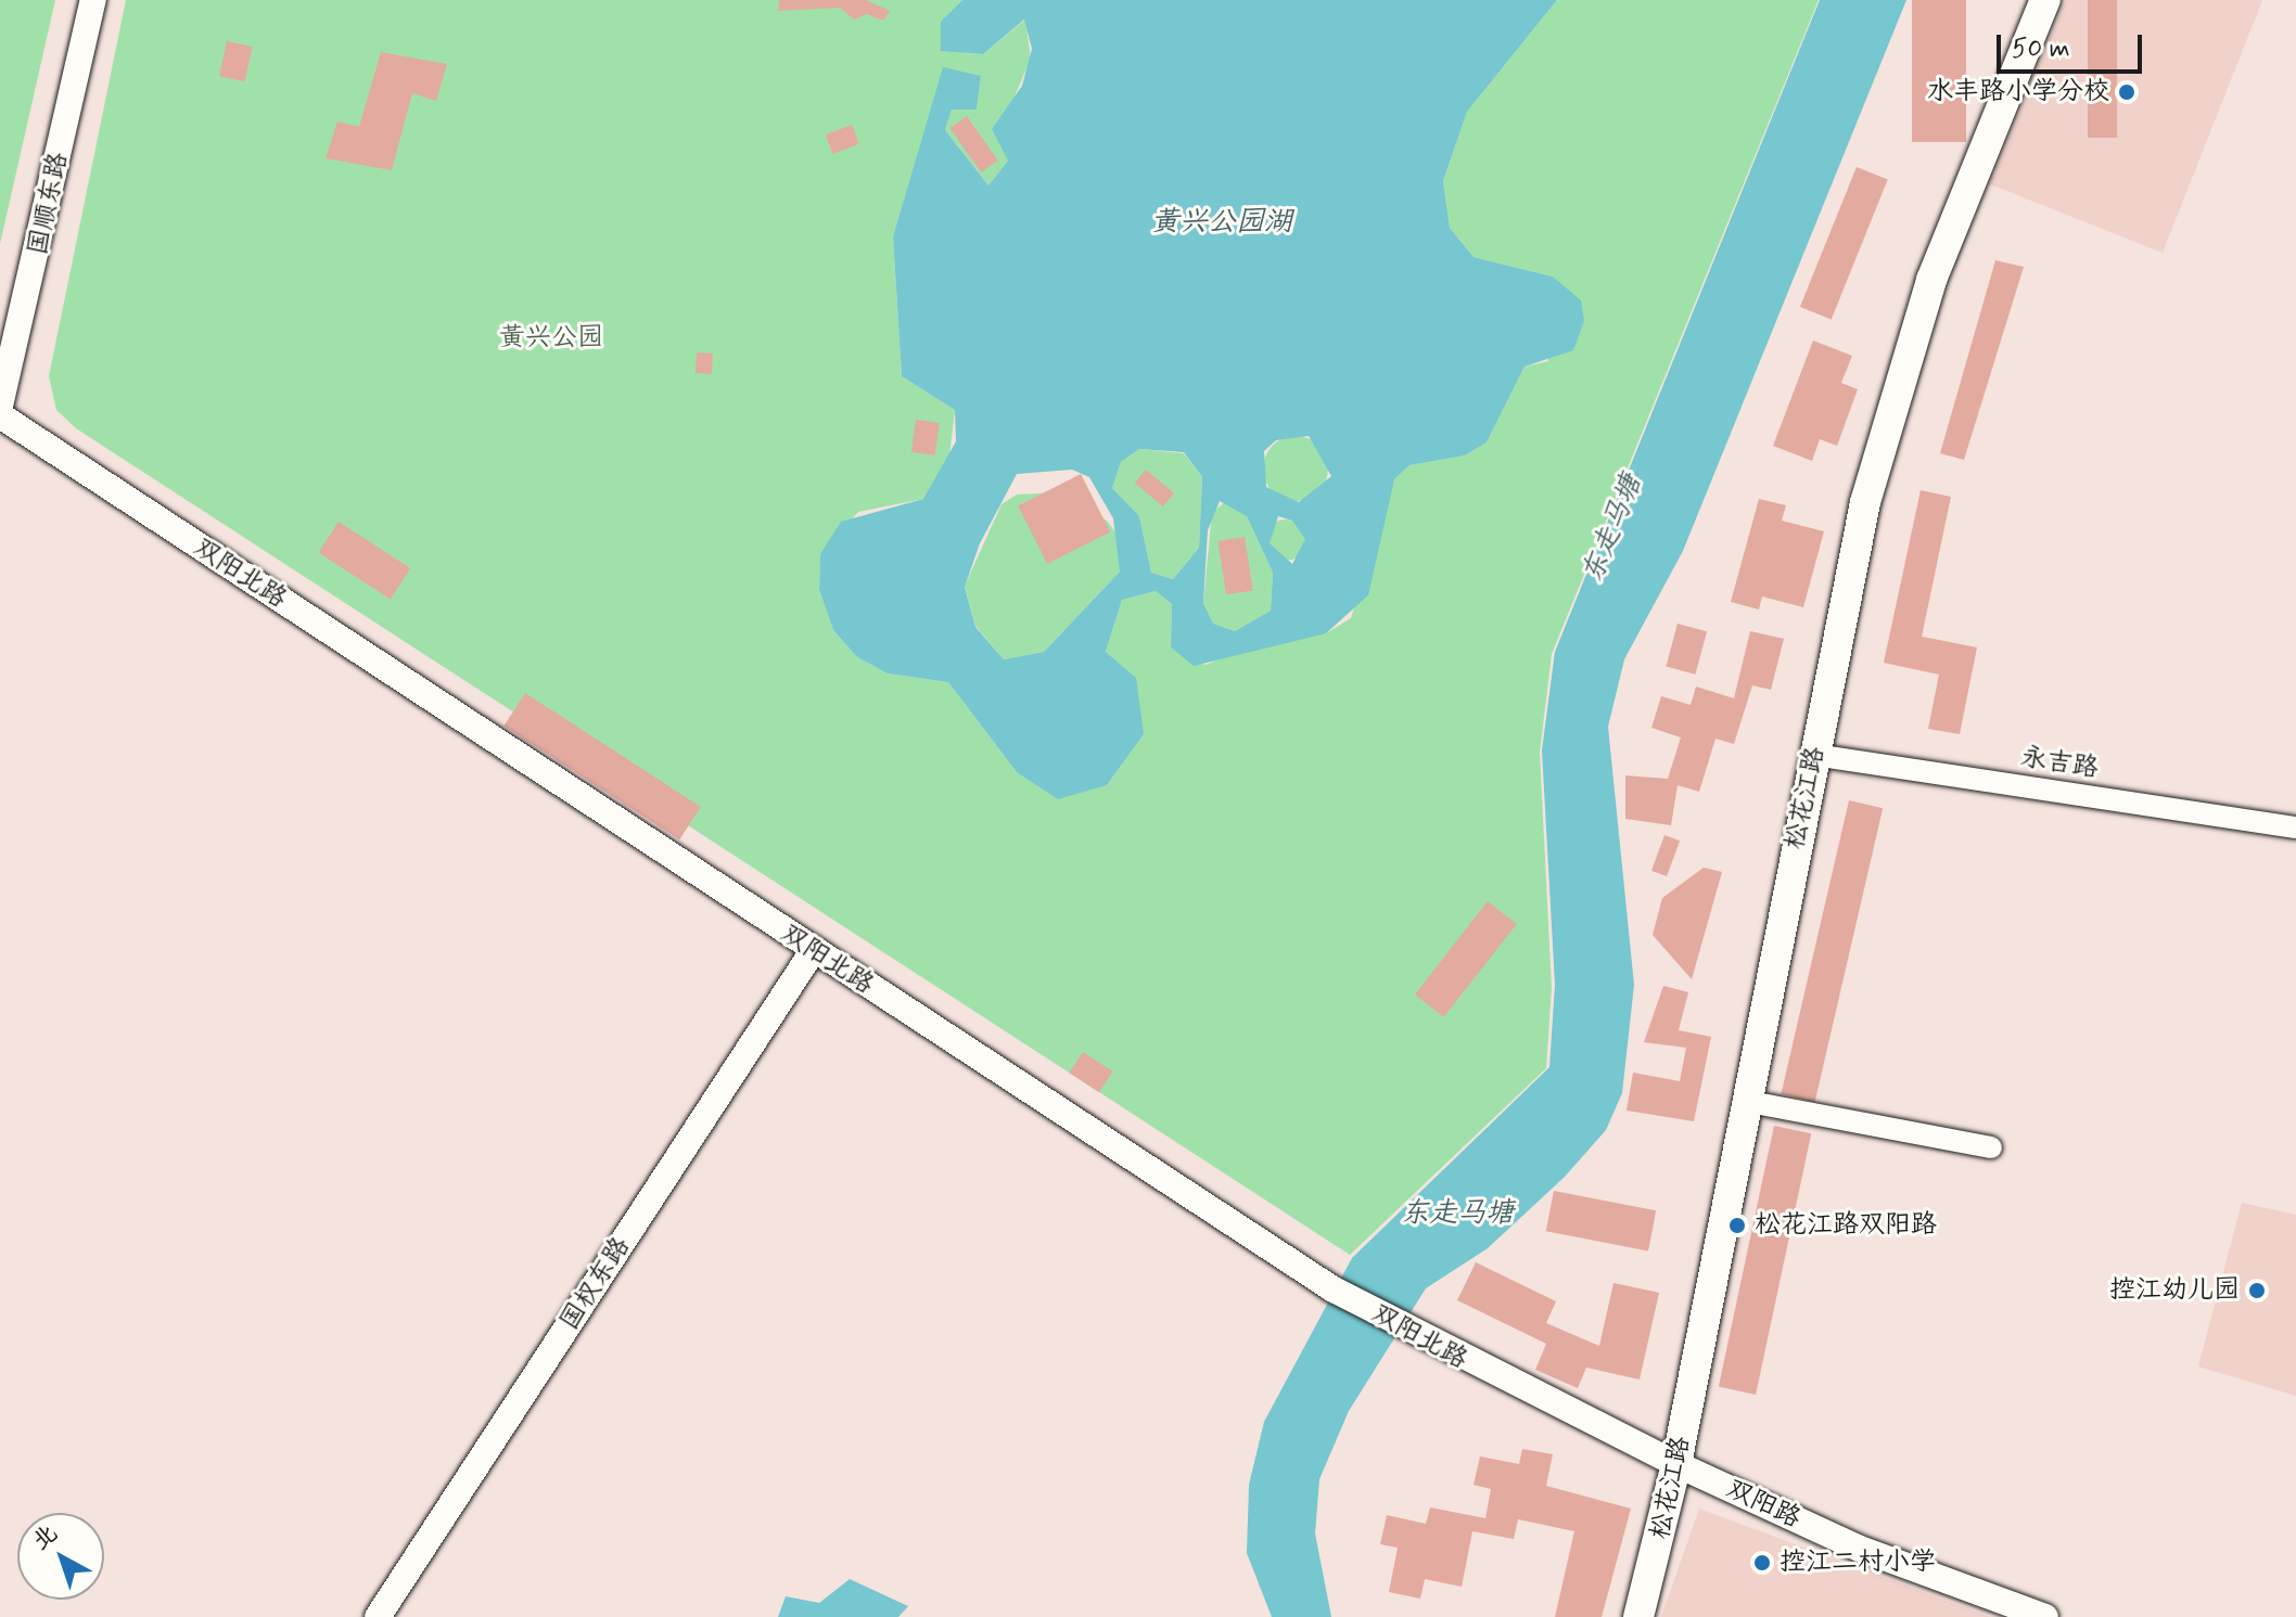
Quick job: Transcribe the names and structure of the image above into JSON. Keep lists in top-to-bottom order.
{
  "streets": {
    "main road": ["松花江路"],
    "street": [
      "国顺东路",
      "双阳北路",
      "永吉路",
      "国权东路",
      "双阳路"
    ]
  },
  "crossings": [
    ["双阳北路", "松花江路"],
    ["双阳北路", "国权东路"],
    ["双阳北路", "双阳路"],
    ["永吉路", "松花江路"],
    ["松花江路", "双阳路"]
  ],
  "water": ["黄兴公园湖", "东走马塘"],
  "parks": ["黄兴公园"],
  "places": [
    "水丰路小学分校",
    "松花江路双阳路",
    "控江幼儿园",
    "控江二村小学"
  ],
  "scale_bar": "50 m",
  "north": "top left"
}
